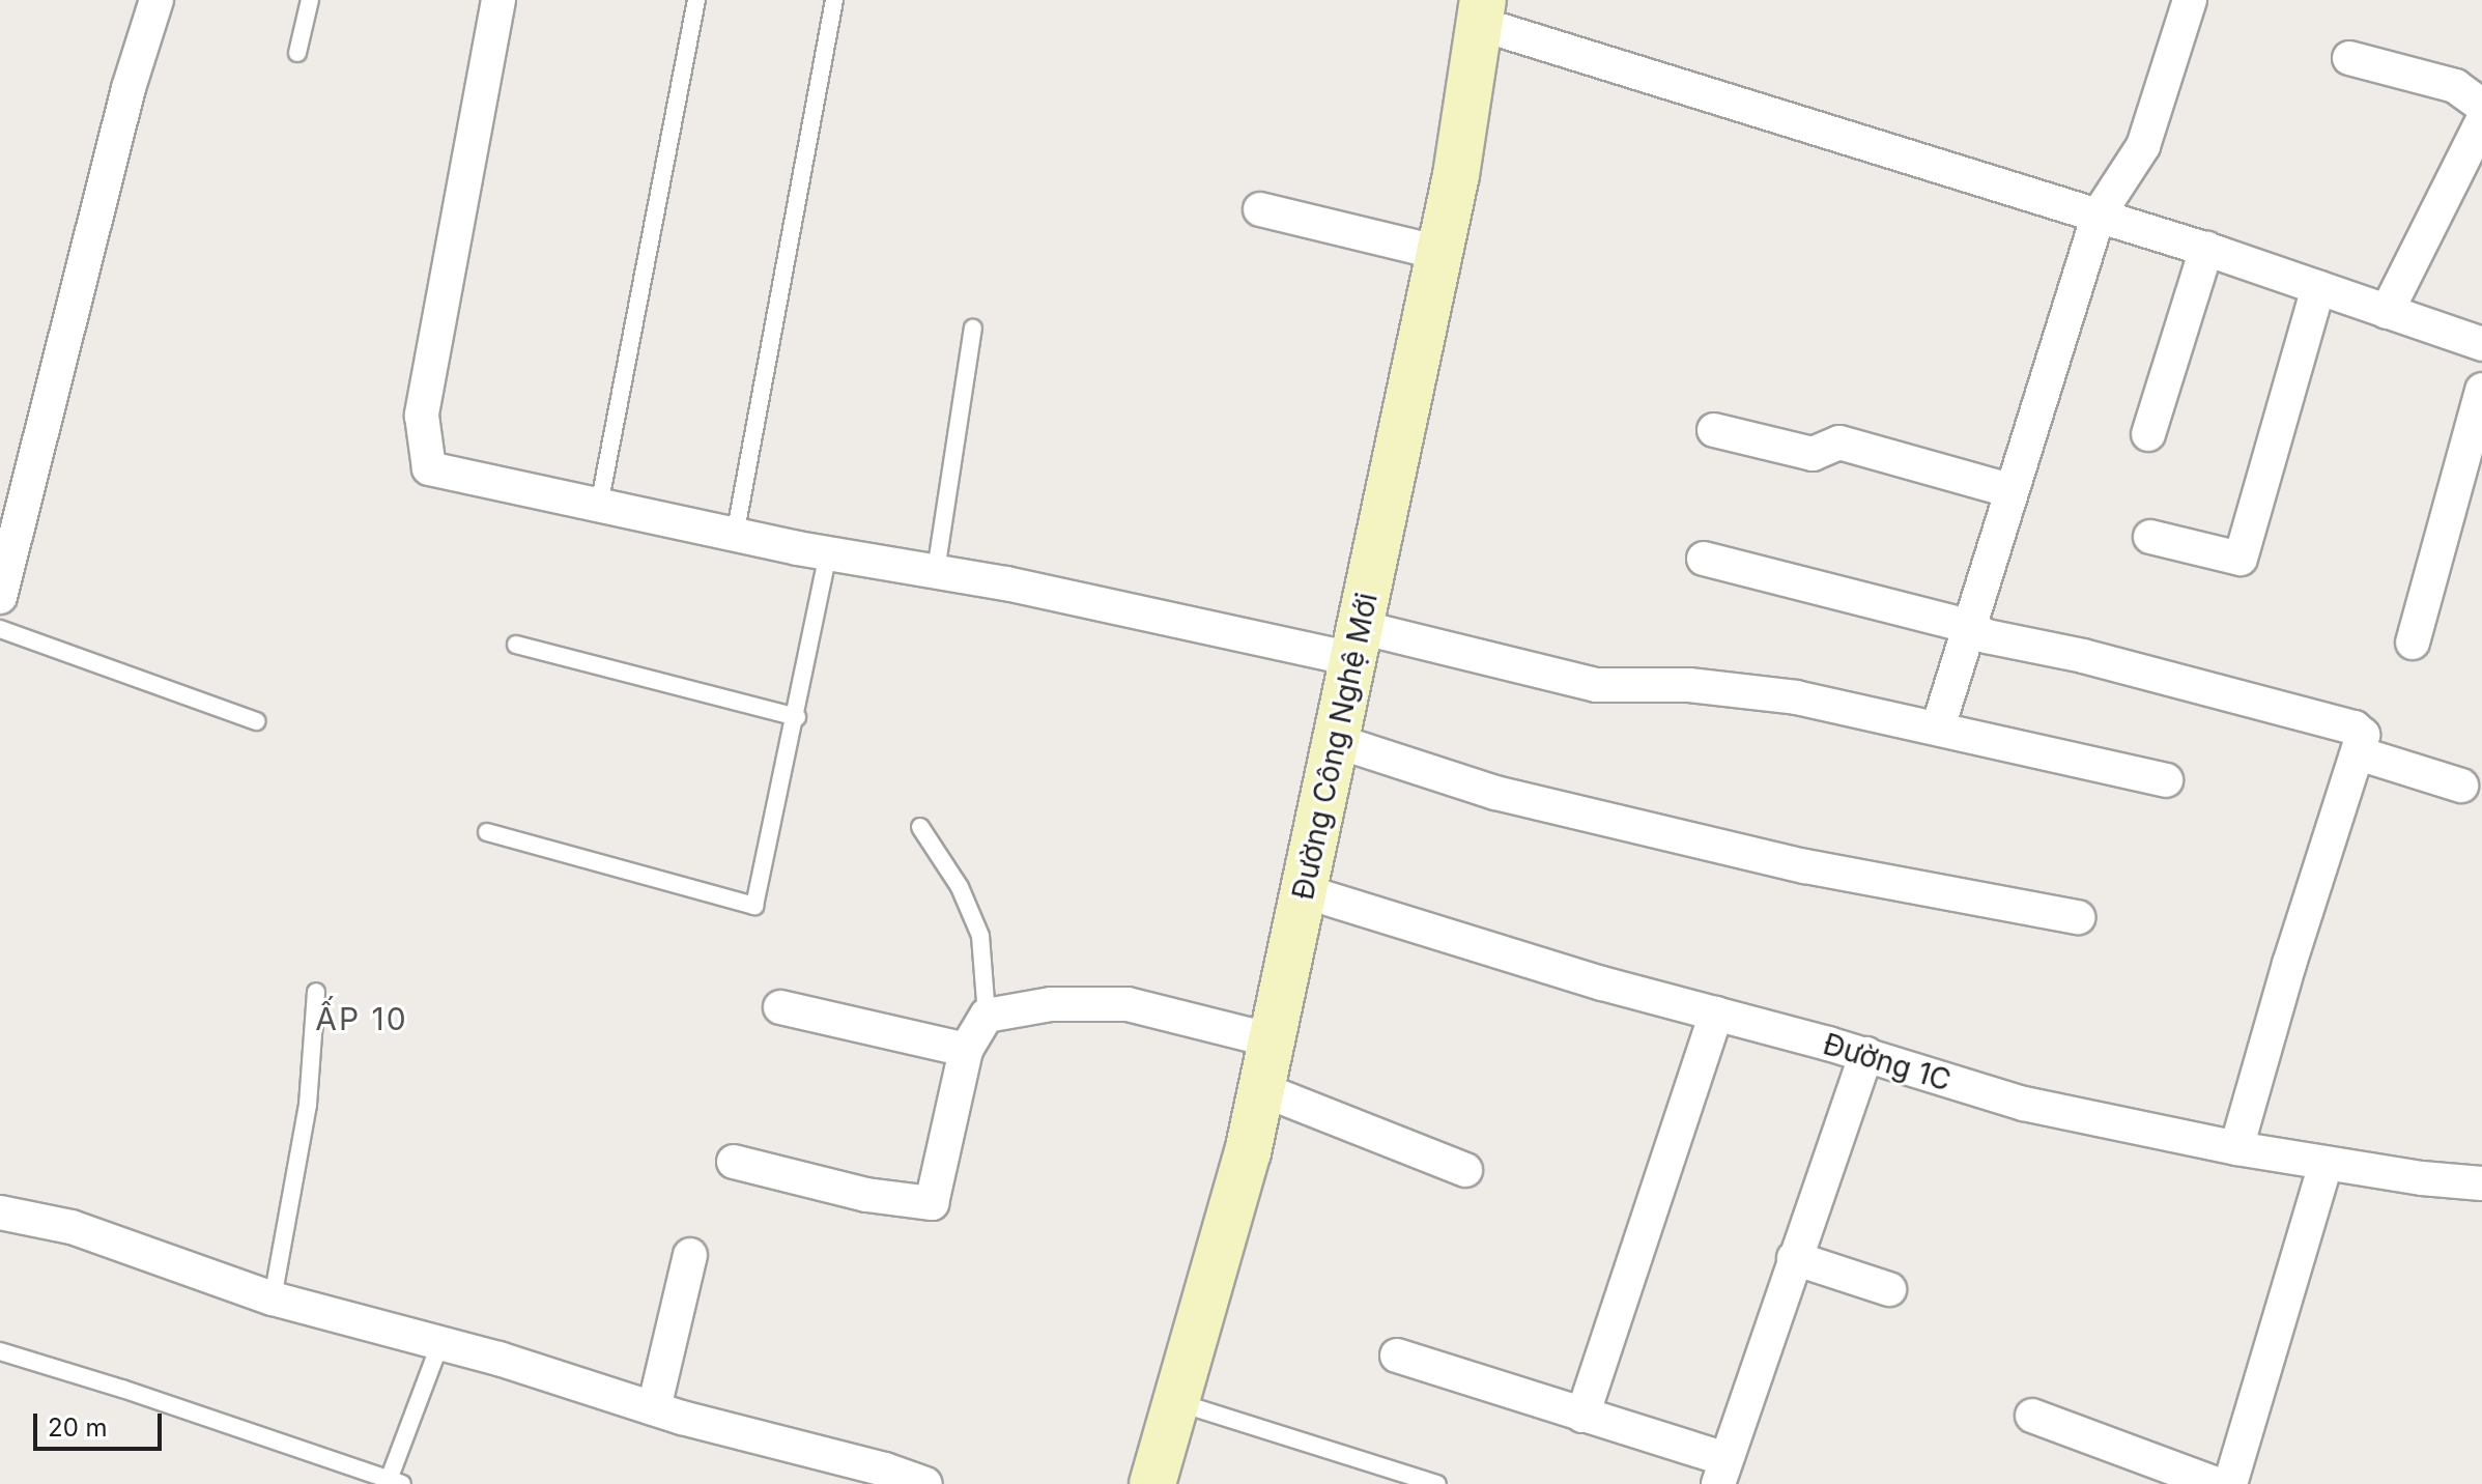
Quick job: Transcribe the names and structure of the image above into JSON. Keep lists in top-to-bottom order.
{
  "streets": {
    "street": ["Đường Công Nghệ Mới", "Đường 1C"]
  },
  "crossings": [
    ["Đường Công Nghệ Mới", "Đường 1C"]
  ],
  "districts": ["ẤP 10"],
  "scale_bar": "20 m"
}
